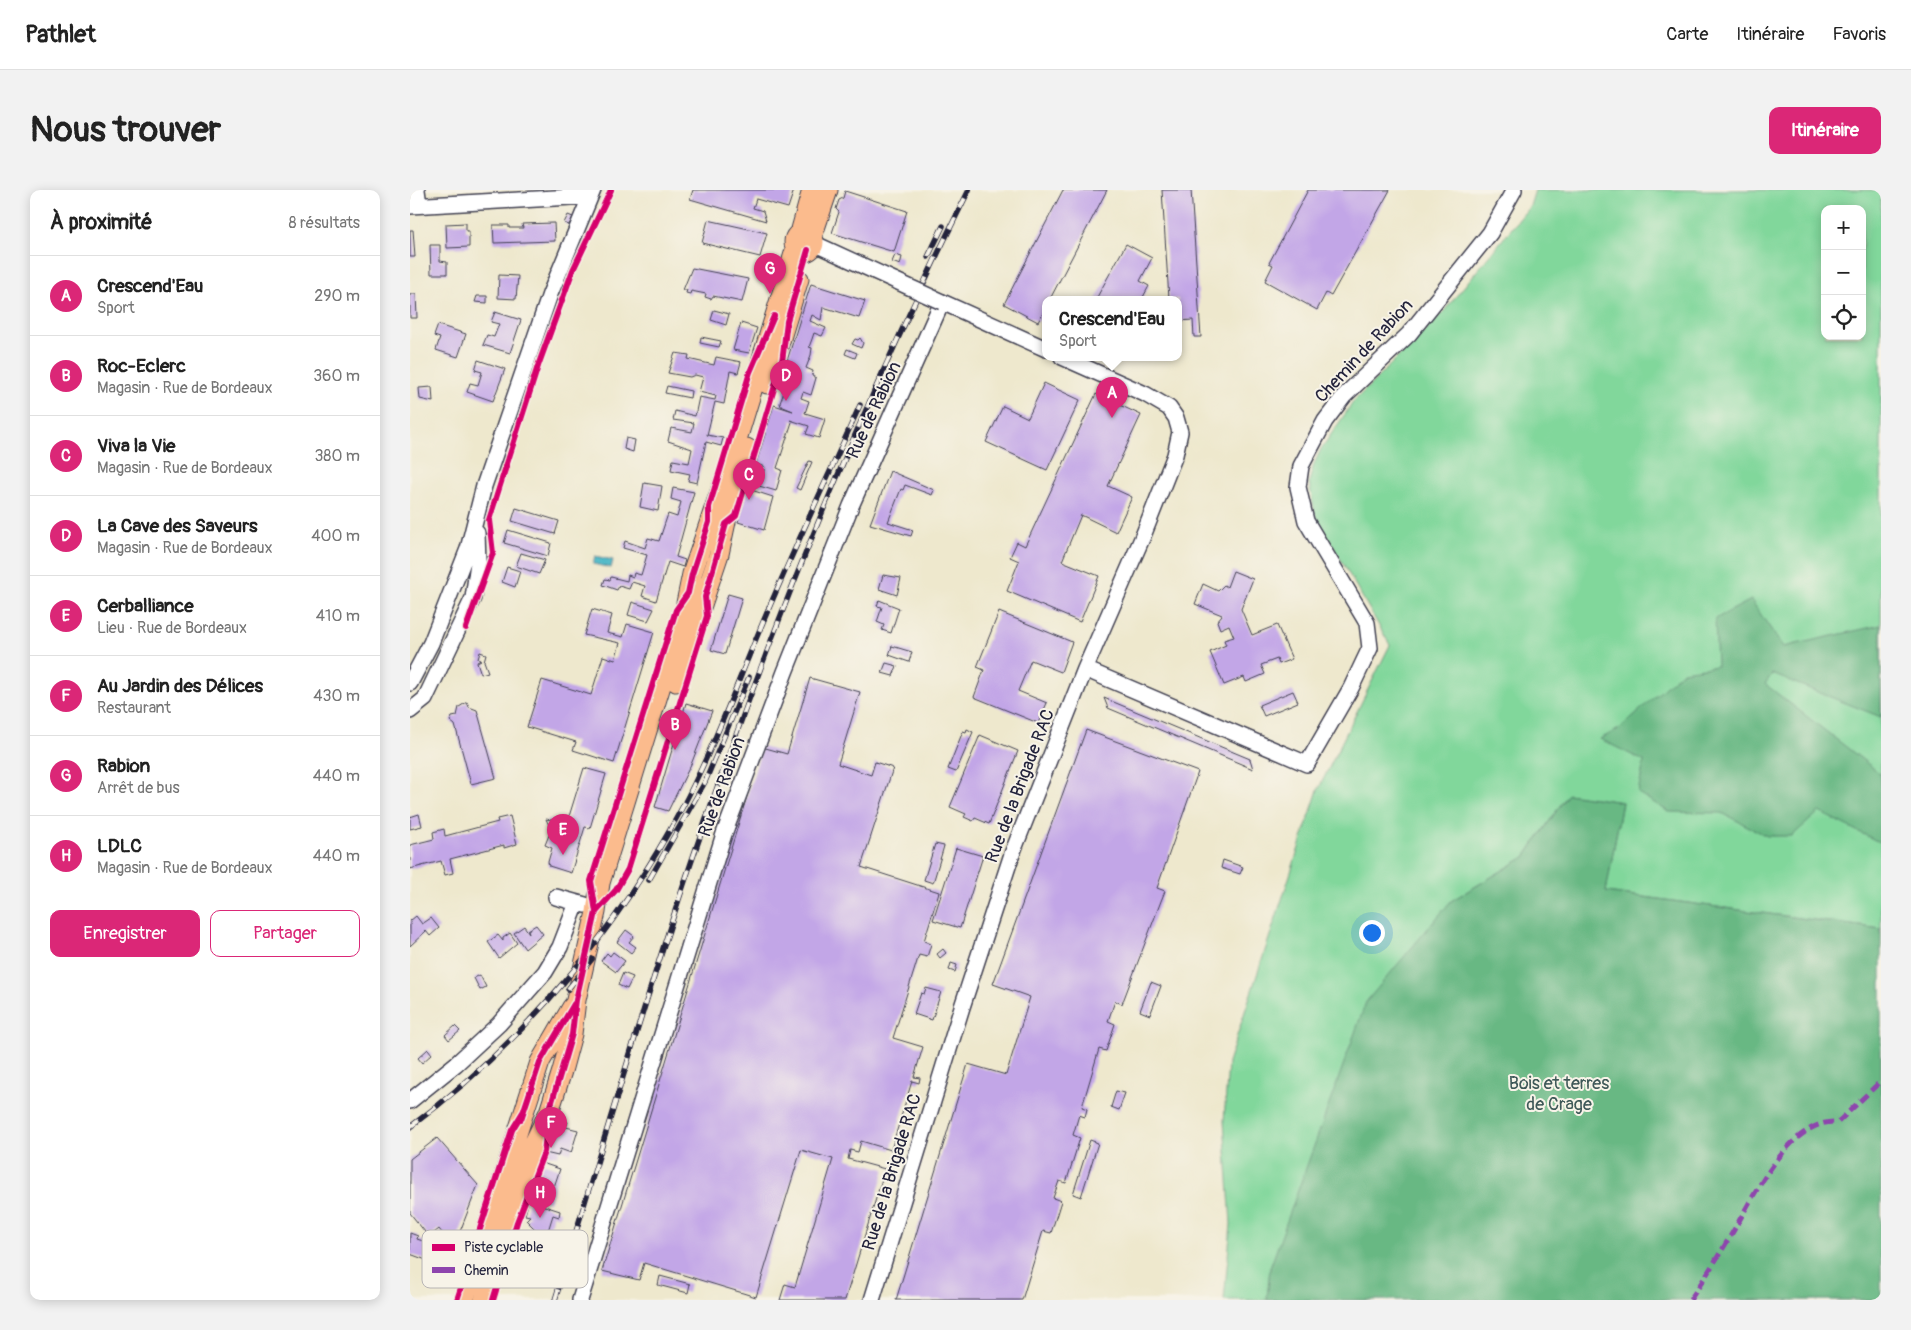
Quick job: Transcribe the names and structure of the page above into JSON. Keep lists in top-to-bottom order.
{
  "streets": {
    "street": ["Chemin de Rabion", "Rue de Rabion", "Rue de la Brigade RAC"]
  },
  "crossings": [
    ["Chemin de Rabion", "Rue de la Brigade RAC"]
  ],
  "parks": ["Bois et terres de Crage"],
  "legend": ["Piste cyclable", "Chemin"],
  "page": {
    "header": "Pathlet",
    "nav": ["Carte", "Itinéraire", "Favoris"],
    "buttons": [
      "Itinéraire",
      ["Enregistrer", "Partager"]
    ],
    "title": "Nous trouver",
    "heading": ["À proximité", "8 résultats"],
    "map_buttons": ["+", "−"],
    "pins": [
      "G",
      "D",
      "A",
      "C",
      "B",
      "E",
      "F",
      "H"
    ],
    "list": [
      {
        "mark": "A",
        "name": "Crescend'Eau",
        "note": "Sport",
        "value": "290 m"
      },
      {
        "mark": "B",
        "name": "Roc-Eclerc",
        "note": "Magasin · Rue de Bordeaux",
        "value": "360 m"
      },
      {
        "mark": "C",
        "name": "Viva la Vie",
        "note": "Magasin · Rue de Bordeaux",
        "value": "380 m"
      },
      {
        "mark": "D",
        "name": "La Cave des Saveurs",
        "note": "Magasin · Rue de Bordeaux",
        "value": "400 m"
      },
      {
        "mark": "E",
        "name": "Cerballiance",
        "note": "Lieu · Rue de Bordeaux",
        "value": "410 m"
      },
      {
        "mark": "F",
        "name": "Au Jardin des Délices",
        "note": "Restaurant",
        "value": "430 m"
      },
      {
        "mark": "G",
        "name": "Rabion",
        "note": "Arrêt de bus",
        "value": "440 m"
      },
      {
        "mark": "H",
        "name": "LDLC",
        "note": "Magasin · Rue de Bordeaux",
        "value": "440 m"
      }
    ],
    "popup": ["Crescend'Eau", "Sport"]
  }
}
